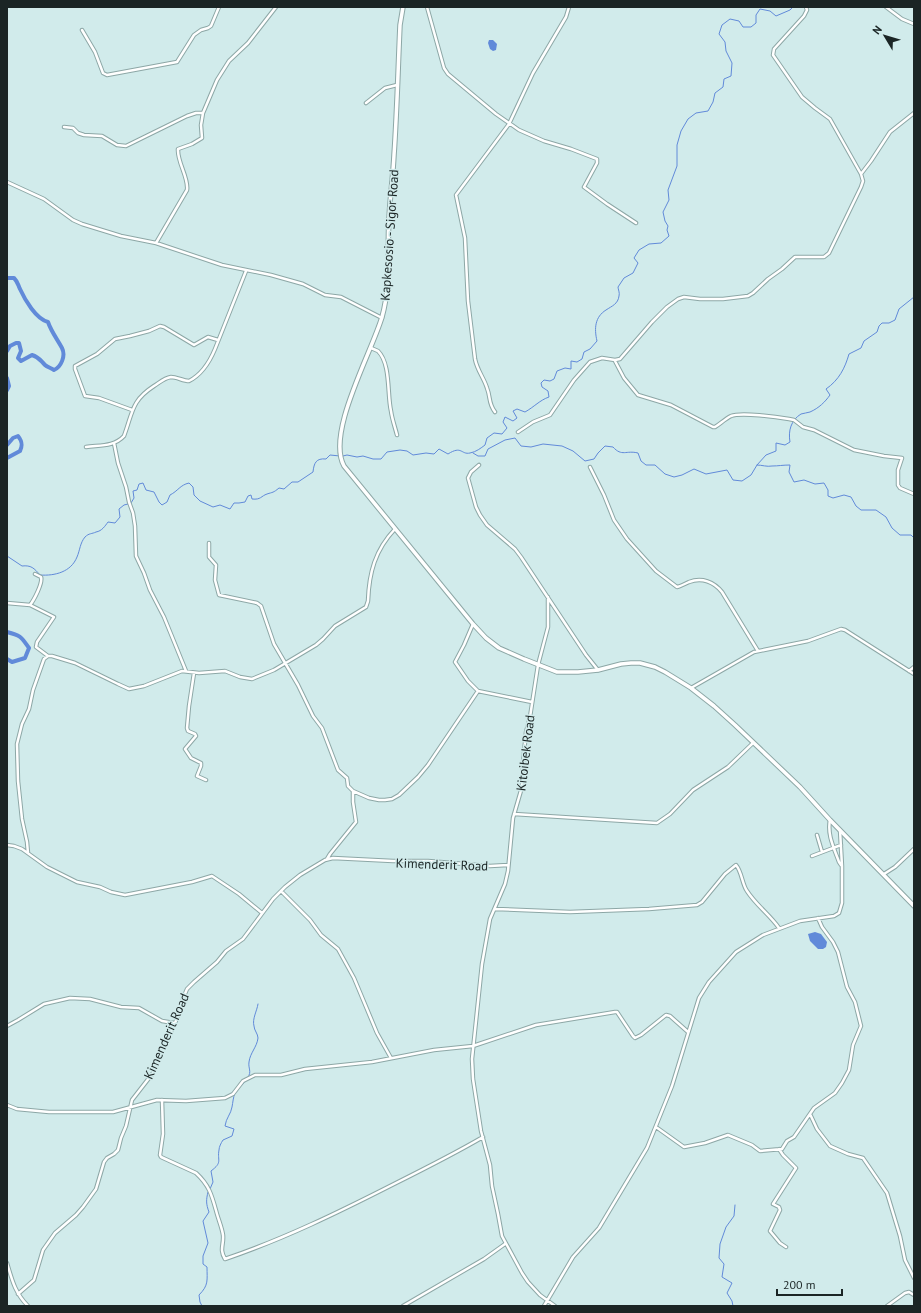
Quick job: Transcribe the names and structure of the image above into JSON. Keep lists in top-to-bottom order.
{
  "streets": {
    "main road": ["Kapkesosio - Sigor Road"],
    "street": ["Kitoibek Road", "Kimenderit Road"]
  },
  "crossings": [
    ["Kitoibek Road", "Kimenderit Road"]
  ],
  "scale_bar": "200 m",
  "north": "top left"
}
